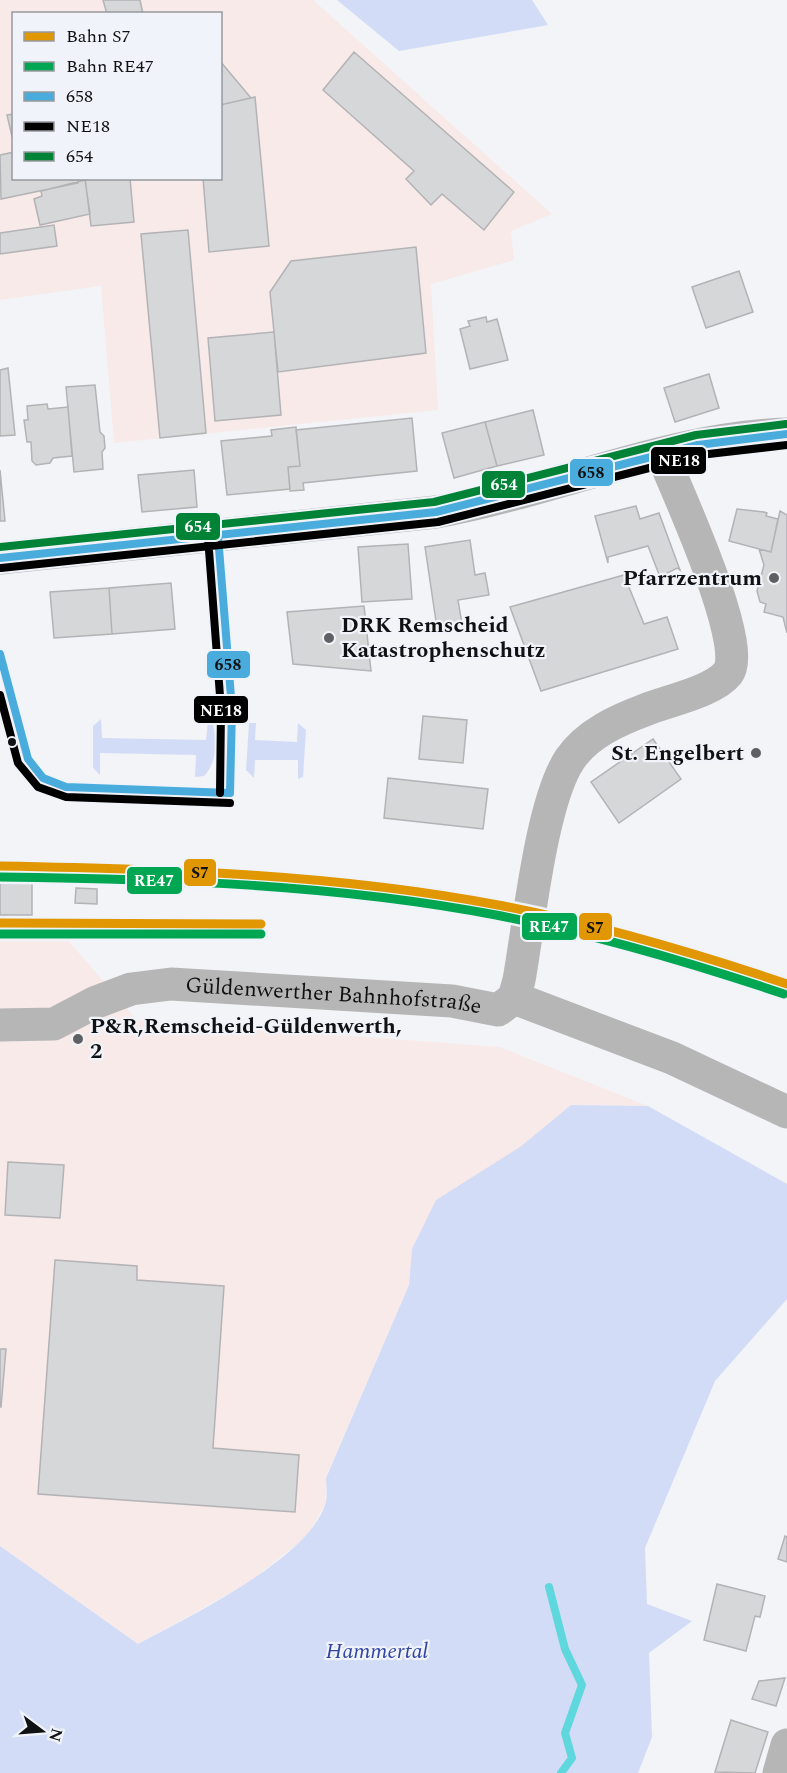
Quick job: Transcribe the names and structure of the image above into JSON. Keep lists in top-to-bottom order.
{
  "streets": {
    "street": ["Güldenwerther Bahnhofstraße"]
  },
  "parks": ["Hammertal"],
  "places": [
    "Pfarrzentrum",
    "DRK Remscheid Katastrophenschutz",
    "St. Engelbert",
    "P&R,Remscheid-Güldenwerth, 2"
  ],
  "lines": [
    "transit line 654",
    "transit line 658",
    "transit line NE18",
    "rail line S7",
    "rail line RE47"
  ],
  "legend": [
    "Bahn S7",
    "Bahn RE47",
    "658",
    "NE18",
    "654"
  ],
  "north": "right"
}
